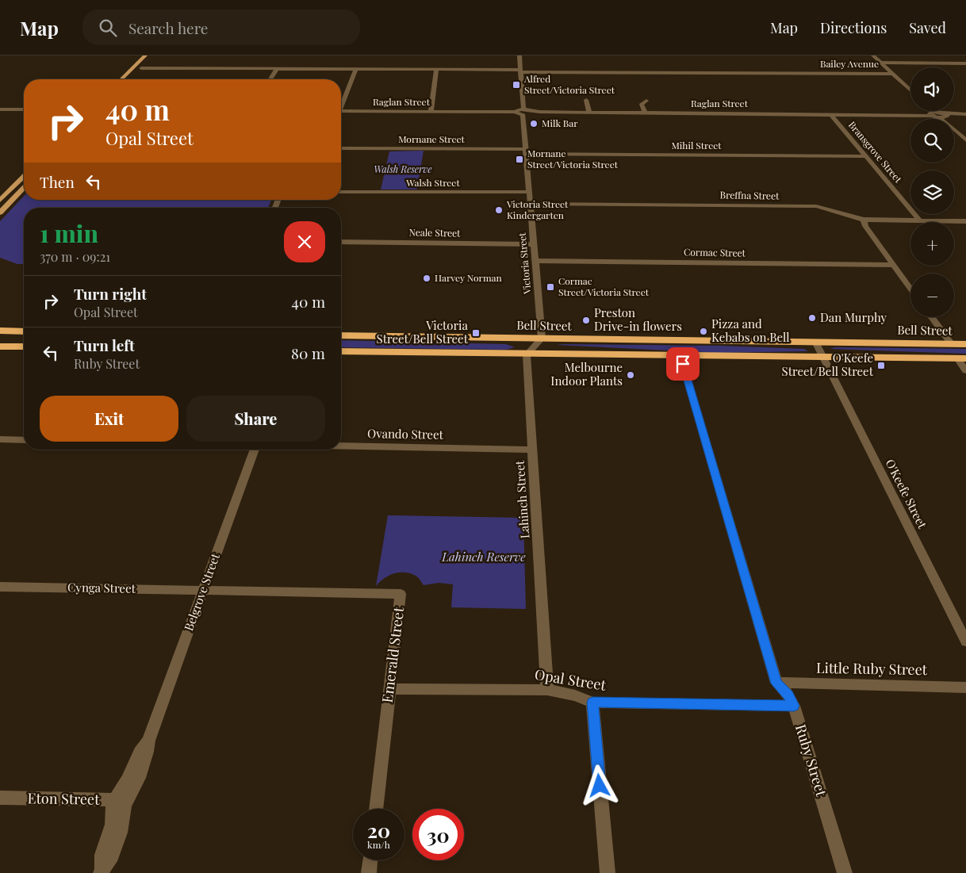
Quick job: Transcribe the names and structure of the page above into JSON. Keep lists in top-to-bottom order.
{
  "streets": {
    "highway": ["Bell Street"],
    "street": [
      "Bailey Avenue",
      "Raglan Street",
      "Mornane Street",
      "Mihil Street",
      "Bransgrove Street",
      "Walsh Street",
      "Breffna Street",
      "Neale Street",
      "Cormac Street",
      "Victoria Street",
      "Ovando Street",
      "O'Keefe Street",
      "Lahinch Street",
      "Cynga Street",
      "Belgrove Street",
      "Emerald Street",
      "Little Ruby Street",
      "Opal Street",
      "Ruby Street",
      "Eton Street"
    ]
  },
  "crossings": [
    ["Bailey Avenue", "Victoria Street"],
    ["Raglan Street", "Bransgrove Street"],
    ["Raglan Street", "Victoria Street"],
    ["Mornane Street", "Mihil Street"],
    ["Mornane Street", "Victoria Street"],
    ["Mihil Street", "Bransgrove Street"],
    ["Mihil Street", "Victoria Street"],
    ["Bransgrove Street", "Breffna Street"],
    ["Walsh Street", "Victoria Street"],
    ["Breffna Street", "Victoria Street"],
    ["Neale Street", "Victoria Street"],
    ["Cormac Street", "Victoria Street"],
    ["Victoria Street", "Bell Street"],
    ["Bell Street", "O'Keefe Street"],
    ["Ovando Street", "Lahinch Street"],
    ["Lahinch Street", "Opal Street"],
    ["Cynga Street", "Belgrove Street"],
    ["Cynga Street", "Emerald Street"],
    ["Belgrove Street", "Emerald Street"],
    ["Belgrove Street", "Eton Street"],
    ["Emerald Street", "Opal Street"],
    ["Little Ruby Street", "Ruby Street"],
    ["Opal Street", "Ruby Street"]
  ],
  "parks": ["Walsh Reserve", "Lahinch Reserve"],
  "places": {
    "transit": [
      "Alfred Street/Victoria Street",
      "Mornane Street/Victoria Street",
      "Cormac Street/Victoria Street",
      "Victoria Street/Bell Street",
      "O'Keefe Street/Bell Street"
    ],
    "other": [
      "Milk Bar",
      "Victoria Street Kindergarten",
      "Harvey Norman",
      "Dan Murphy",
      "Preston Drive-in flowers",
      "Pizza and Kebabs on Bell",
      "Melbourne Indoor Plants"
    ]
  },
  "page": {
    "header": "Map",
    "search": "Search here",
    "nav": ["Map", "Directions", "Saved"],
    "map_buttons": ["+", "−"],
    "turn": ["40 m", "Opal Street"],
    "then": "Then",
    "heading": ["1 min", "370 m · 09:21"],
    "list": [
      {
        "name": "Turn right",
        "note": "Opal Street",
        "value": "40 m"
      },
      {
        "name": "Turn left",
        "note": "Ruby Street",
        "value": "80 m"
      }
    ],
    "buttons": ["Exit", "Share"],
    "speed": "20 km/h",
    "limit": "30"
  }
}
